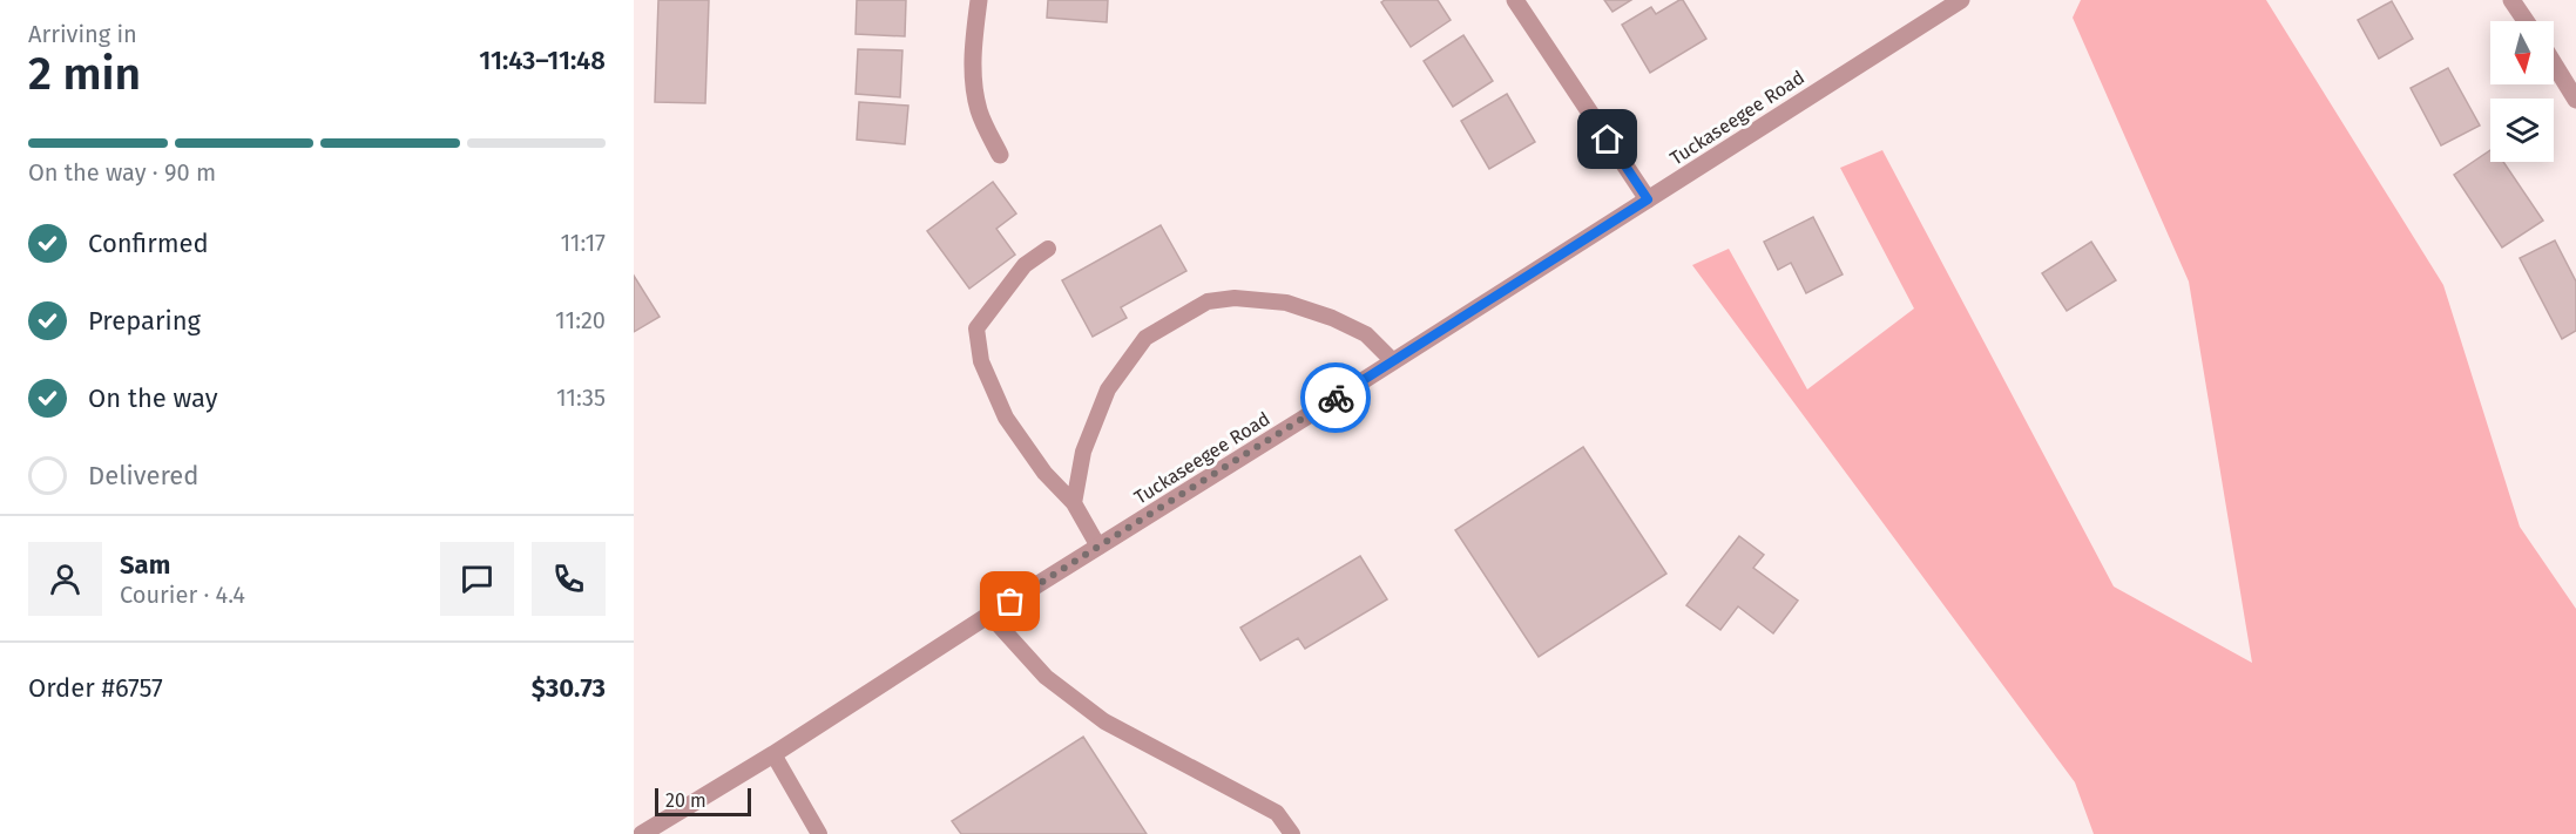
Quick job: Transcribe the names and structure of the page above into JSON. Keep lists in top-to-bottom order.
{
  "streets": {
    "street": ["Tuckaseegee Road"]
  },
  "scale_bar": "20 m",
  "north": "bottom",
  "page": {
    "heading": ["2 min", "Arriving in", "11:43–11:48"],
    "panel": [
      "Sam",
      "Courier · 4.4",
      "Order #6757",
      "$30.73"
    ],
    "bar": "On the way · 90 m",
    "list": [
      ["Confirmed", "11:17"],
      ["Preparing", "11:20"],
      ["On the way", "11:35"],
      "Delivered"
    ],
    "scale": "20 m"
  }
}
